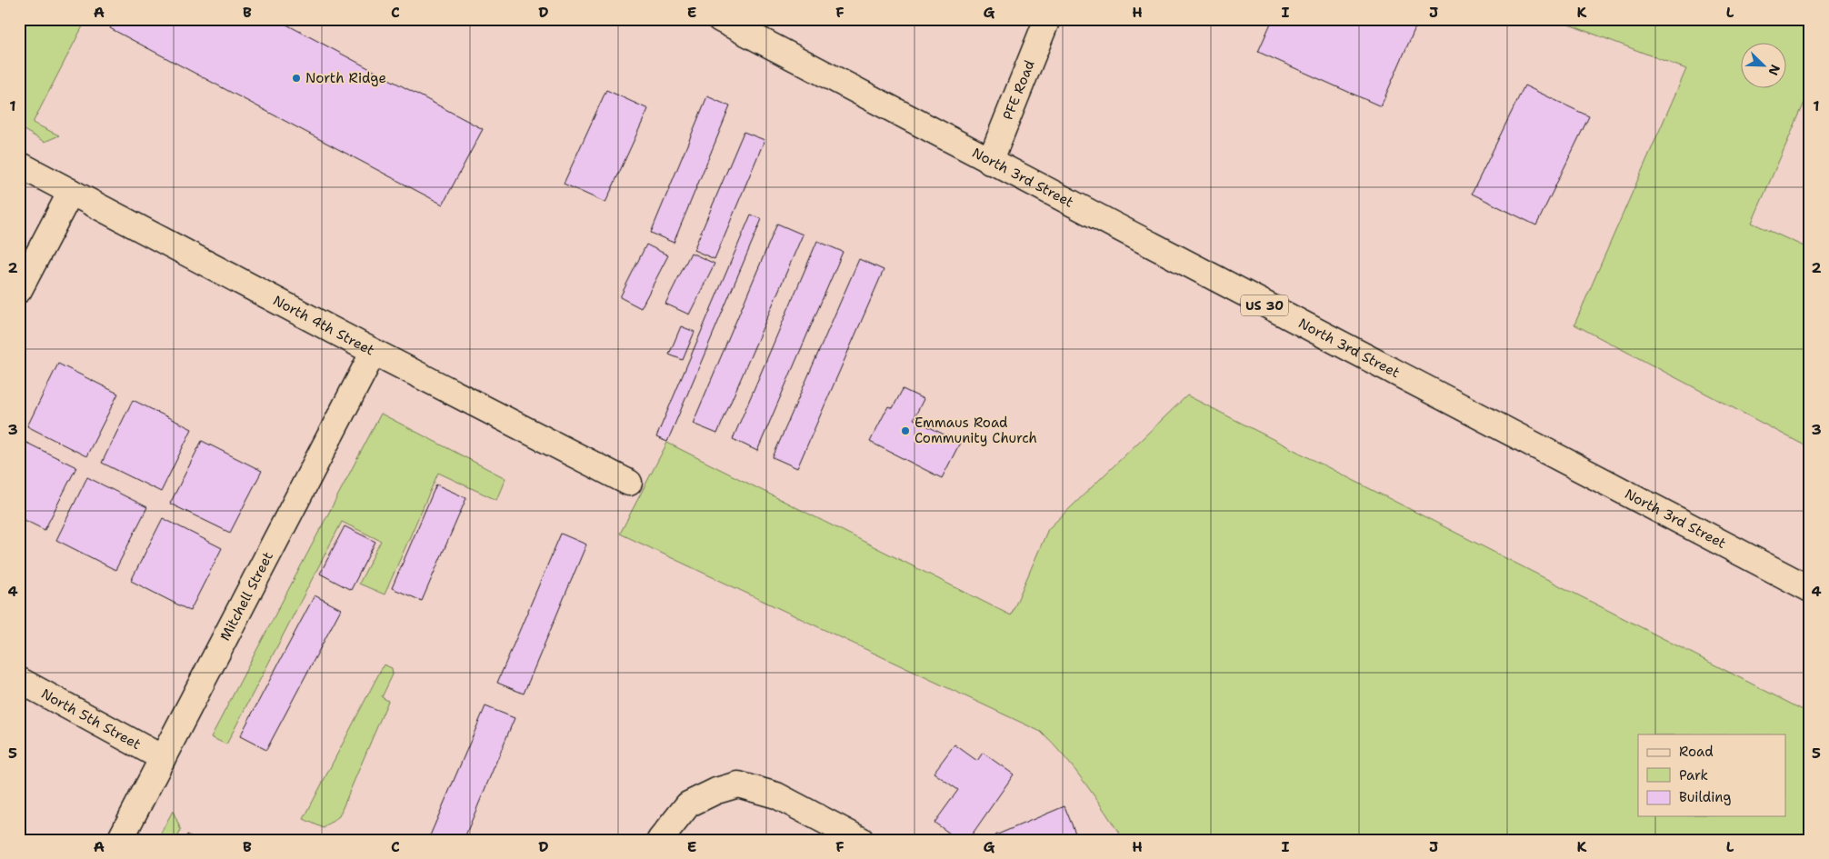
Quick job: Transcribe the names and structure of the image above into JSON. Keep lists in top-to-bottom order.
{
  "streets": {
    "street": [
      "PFE Road",
      "North 3rd Street",
      "US 30",
      "North 4th Street",
      "Mitchell Street",
      "North 5th Street"
    ]
  },
  "crossings": [
    ["PFE Road", "North 3rd Street"],
    ["North 4th Street", "Mitchell Street"],
    ["Mitchell Street", "North 5th Street"]
  ],
  "places": ["North Ridge", "Emmaus Road Community Church"],
  "legend": ["Road", "Park", "Building"],
  "north": "bottom right",
  "grid": {
    "columns": [
      "A",
      "B",
      "C",
      "D",
      "E",
      "F",
      "G",
      "H",
      "I",
      "J",
      "K",
      "L"
    ],
    "rows": [
      "1",
      "2",
      "3",
      "4",
      "5"
    ]
  }
}
